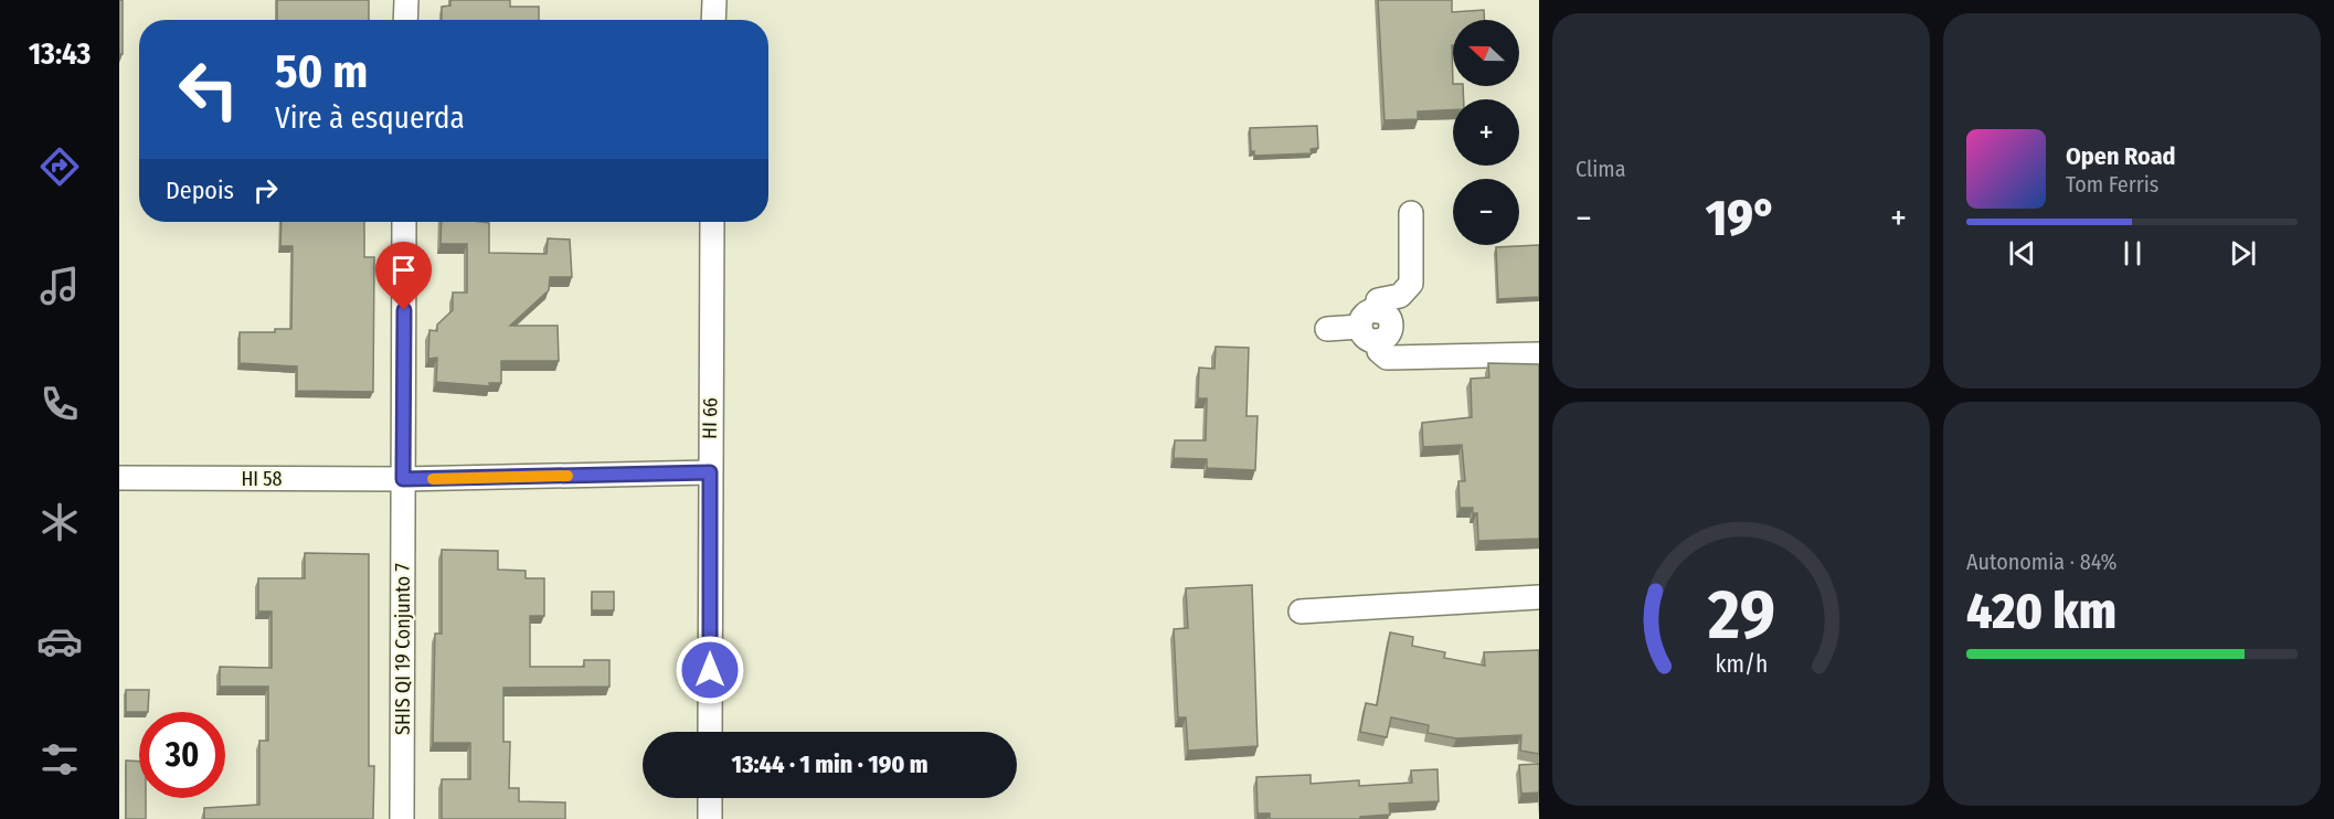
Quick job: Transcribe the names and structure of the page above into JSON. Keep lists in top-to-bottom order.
{
  "streets": {
    "street": ["HI 66", "HI 58", "SHIS QI 19 Conjunto 7"]
  },
  "crossings": [
    ["HI 66", "HI 58"],
    ["HI 58", "SHIS QI 19 Conjunto 7"]
  ],
  "north": "left",
  "page": {
    "tabs": "13:43",
    "tile": [
      "Clima",
      ["Autonomia · 84%", "420 km"]
    ],
    "map_buttons": ["+", "−"],
    "turn": ["50 m", "Vire à esquerda"],
    "song": ["Open Road", "Tom Ferris"],
    "then": "Depois",
    "heat": ["−", "19°", "+"],
    "limit": "30",
    "trip": "13:44 · 1 min · 190 m",
    "gauge": ["29", "km/h"]
  }
}
